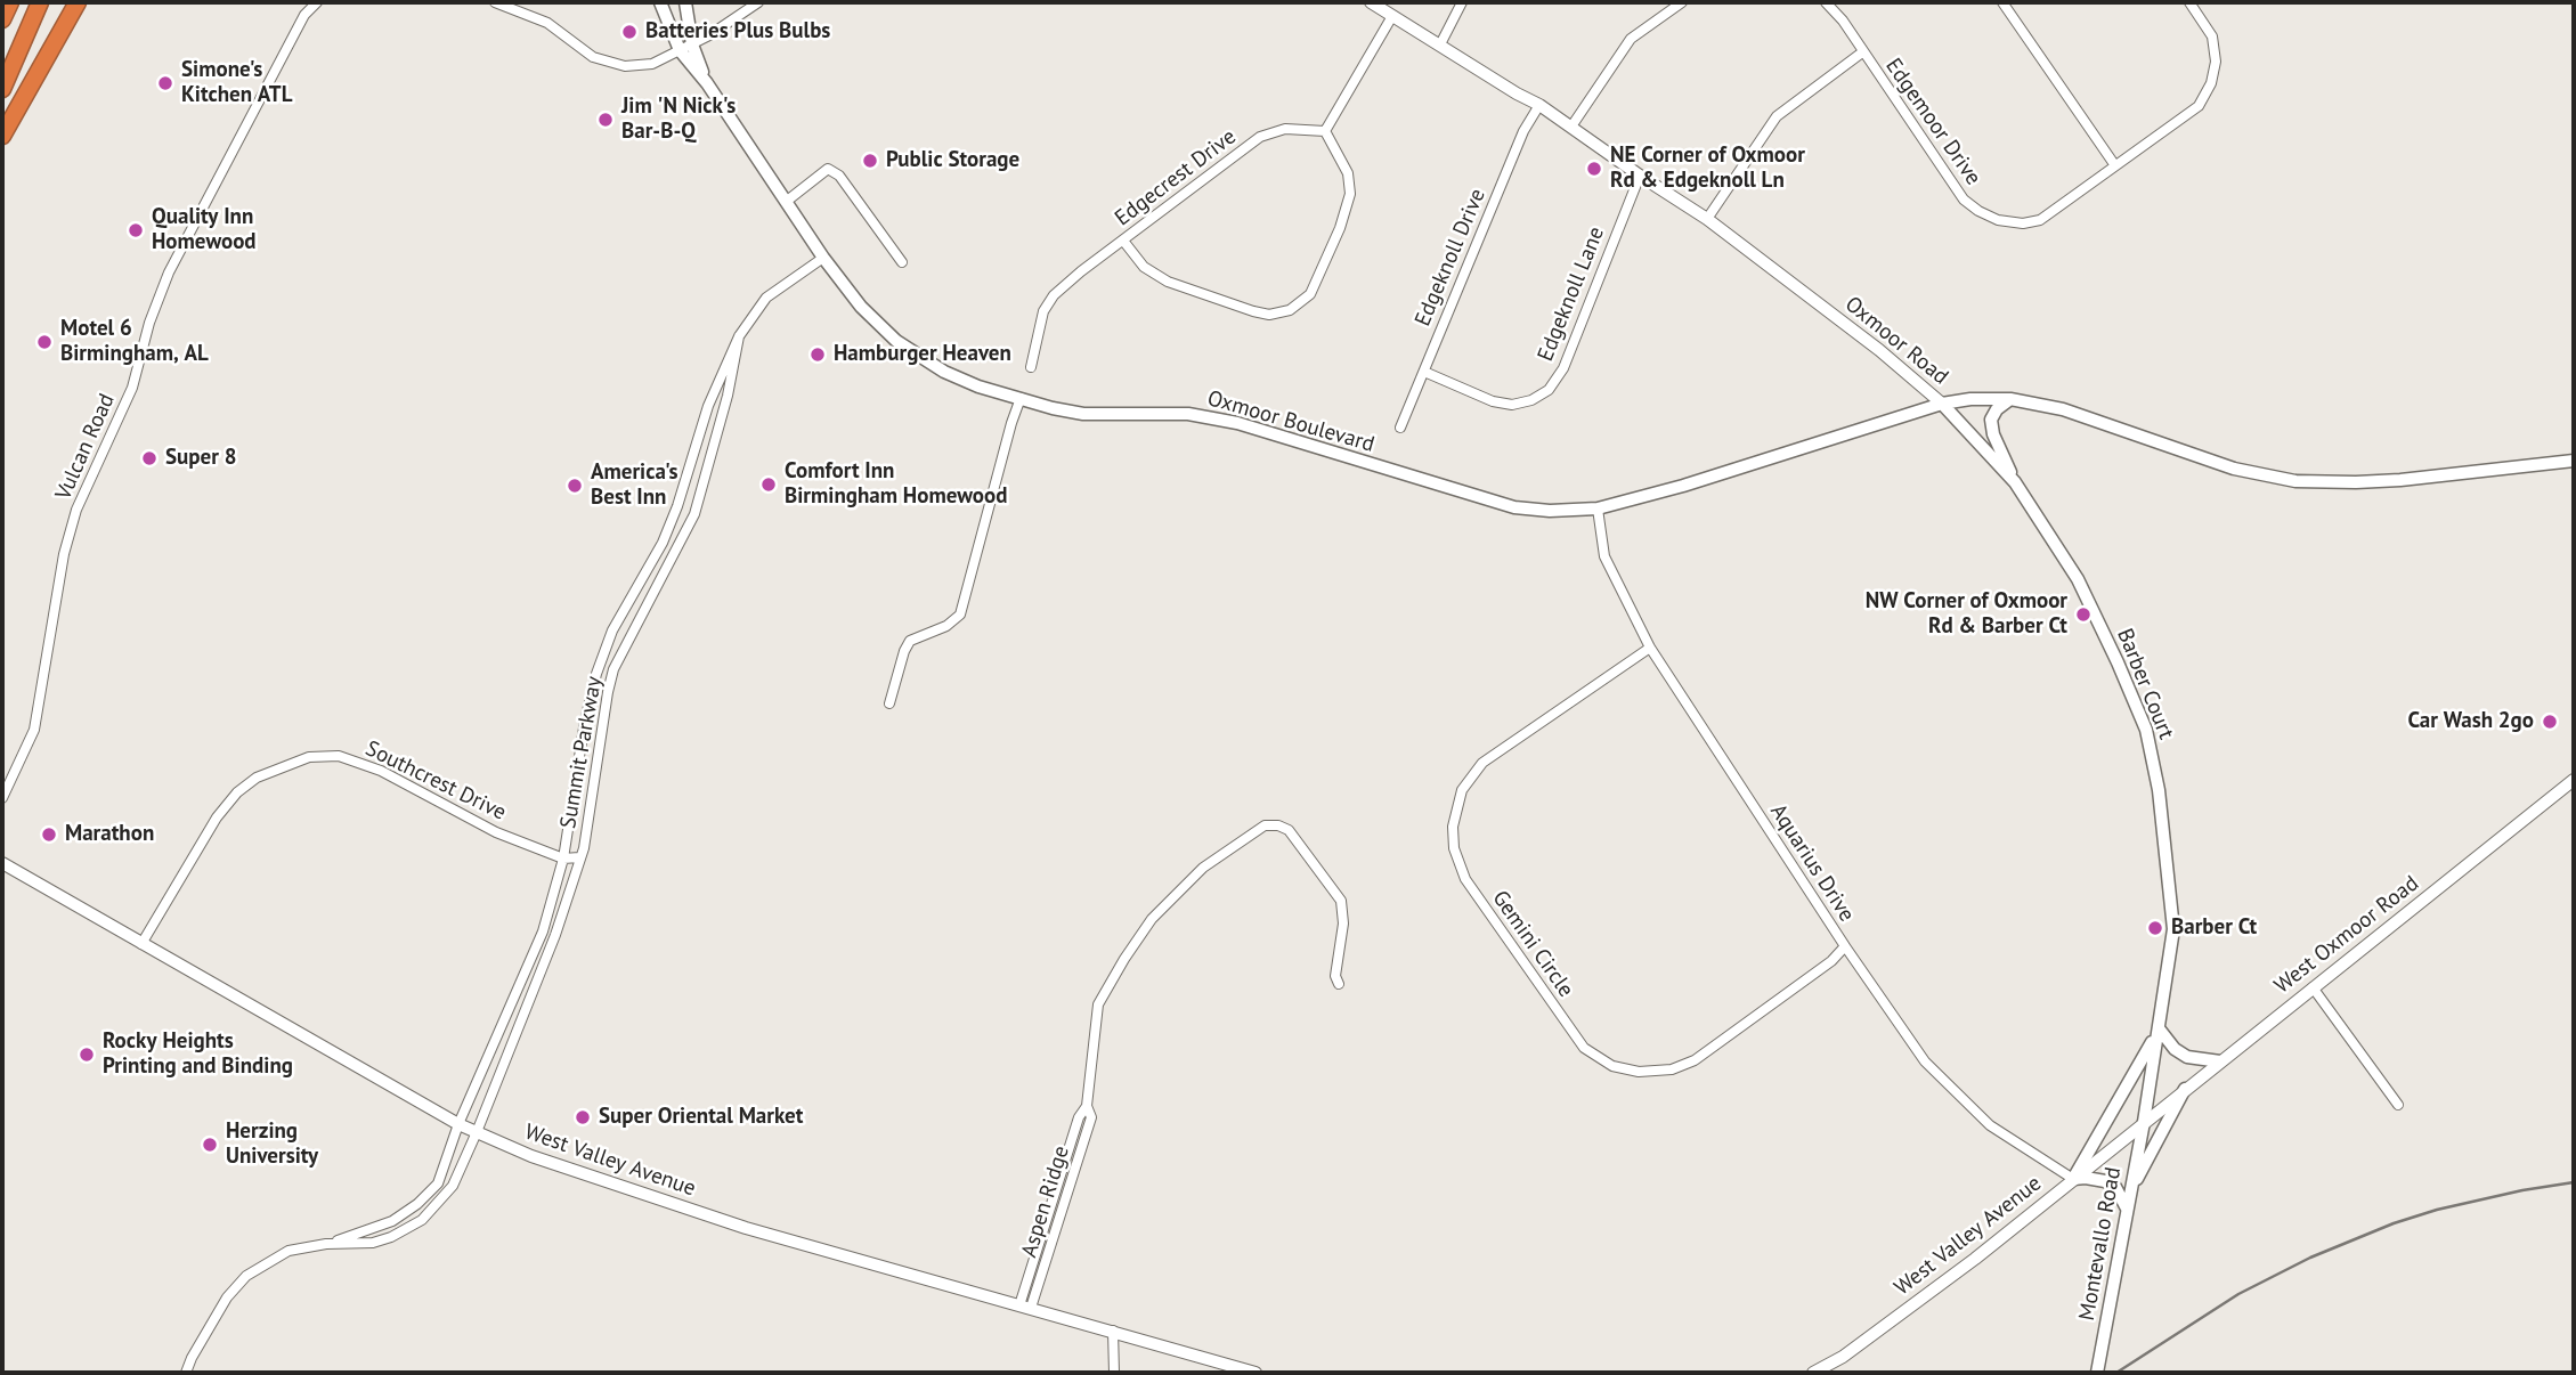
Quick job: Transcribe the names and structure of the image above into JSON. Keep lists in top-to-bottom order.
{
  "streets": {
    "main road": [
      "Oxmoor Road",
      "Oxmoor Boulevard",
      "Barber Court",
      "Montevallo Road"
    ],
    "street": [
      "Edgemoor Drive",
      "Edgecrest Drive",
      "Edgeknoll Drive",
      "Edgeknoll Lane",
      "Vulcan Road",
      "Summit Parkway",
      "Southcrest Drive",
      "Aquarius Drive",
      "West Oxmoor Road",
      "Gemini Circle",
      "West Valley Avenue",
      "Aspen Ridge"
    ]
  },
  "crossings": [
    ["Edgeknoll Drive", "Edgeknoll Lane"],
    ["Edgeknoll Drive", "Oxmoor Road"],
    ["Edgeknoll Lane", "Oxmoor Road"],
    ["Oxmoor Road", "Oxmoor Boulevard"],
    ["Oxmoor Road", "Barber Court"],
    ["Oxmoor Boulevard", "Barber Court"],
    ["Oxmoor Boulevard", "Summit Parkway"],
    ["Oxmoor Boulevard", "Aquarius Drive"],
    ["Barber Court", "West Oxmoor Road"],
    ["Barber Court", "West Valley Avenue"],
    ["Barber Court", "Montevallo Road"],
    ["Summit Parkway", "Southcrest Drive"],
    ["Summit Parkway", "West Valley Avenue"],
    ["Southcrest Drive", "West Valley Avenue"],
    ["Aquarius Drive", "Gemini Circle"],
    ["Aquarius Drive", "West Valley Avenue"],
    ["West Oxmoor Road", "West Valley Avenue"],
    ["West Oxmoor Road", "Montevallo Road"],
    ["West Valley Avenue", "Aspen Ridge"],
    ["West Valley Avenue", "Montevallo Road"]
  ],
  "places": [
    "Batteries Plus Bulbs",
    "Simone's Kitchen ATL",
    "Jim 'N Nick's Bar-B-Q",
    "Public Storage",
    "NE Corner of Oxmoor Rd & Edgeknoll Ln",
    "Quality Inn Homewood",
    "Motel 6 Birmingham, AL",
    "Hamburger Heaven",
    "Super 8",
    "Comfort Inn Birmingham Homewood",
    "America's Best Inn",
    "NW Corner of Oxmoor Rd & Barber Ct",
    "Car Wash 2go",
    "Marathon",
    "Barber Ct",
    "Rocky Heights Printing and Binding",
    "Super Oriental Market",
    "Herzing University"
  ]
}
